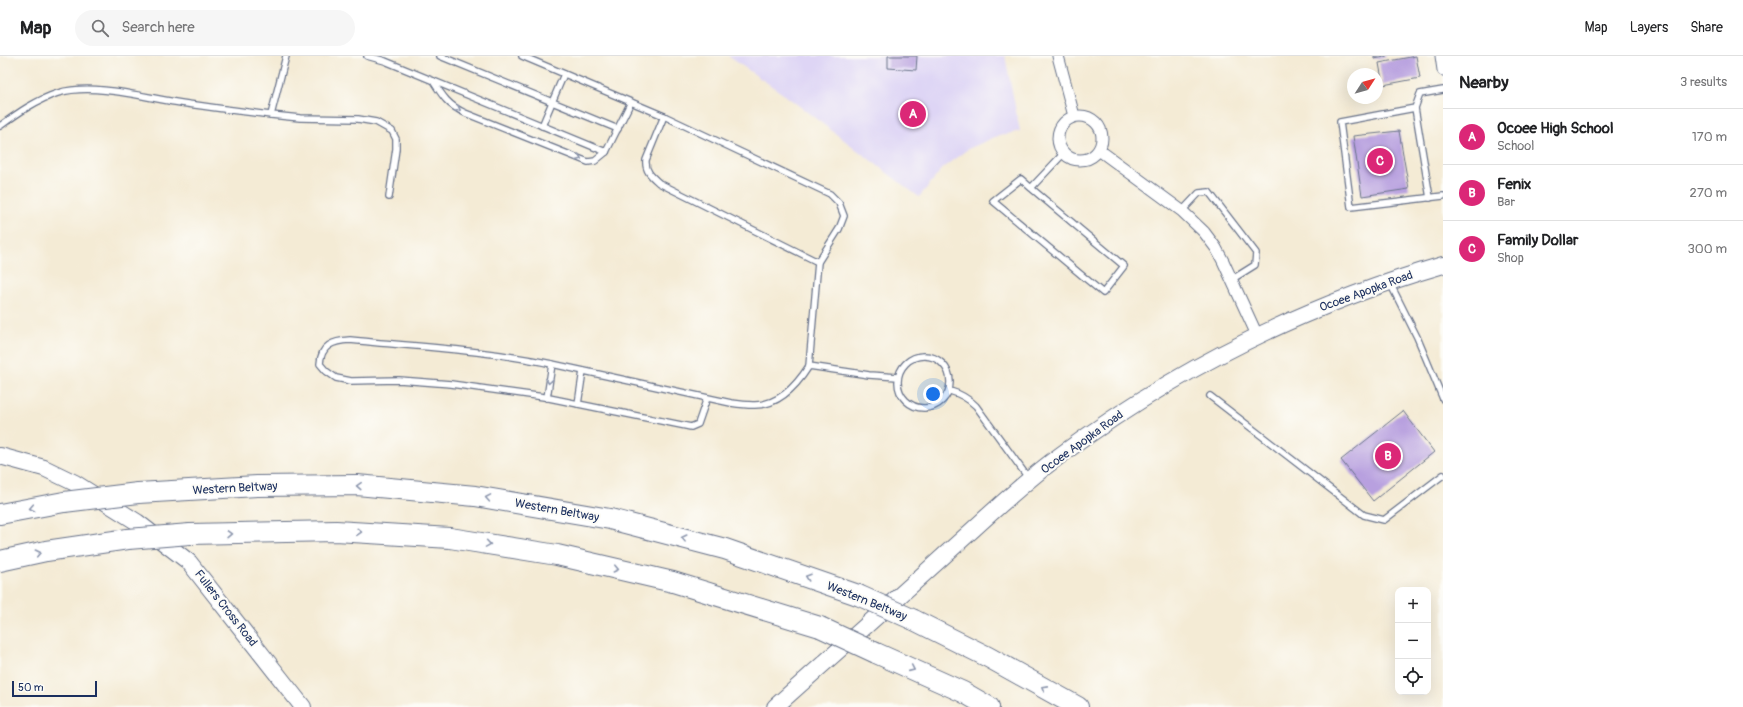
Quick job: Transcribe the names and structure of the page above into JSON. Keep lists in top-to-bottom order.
{
  "streets": {
    "highway": ["Western Beltway"],
    "main road": ["Ocoee Apopka Road", "Fullers Cross Road"]
  },
  "scale_bar": "50 m",
  "north": "top right",
  "page": {
    "header": "Map",
    "search": "Search here",
    "nav": ["Map", "Layers", "Share"],
    "heading": ["Nearby", "3 results"],
    "pins": ["A", "C", "B"],
    "list": [
      {
        "mark": "A",
        "name": "Ocoee High School",
        "note": "School",
        "value": "170 m"
      },
      {
        "mark": "B",
        "name": "Fenix",
        "note": "Bar",
        "value": "270 m"
      },
      {
        "mark": "C",
        "name": "Family Dollar",
        "note": "Shop",
        "value": "300 m"
      }
    ],
    "map_buttons": ["+", "−"],
    "scale": "50 m"
  }
}
